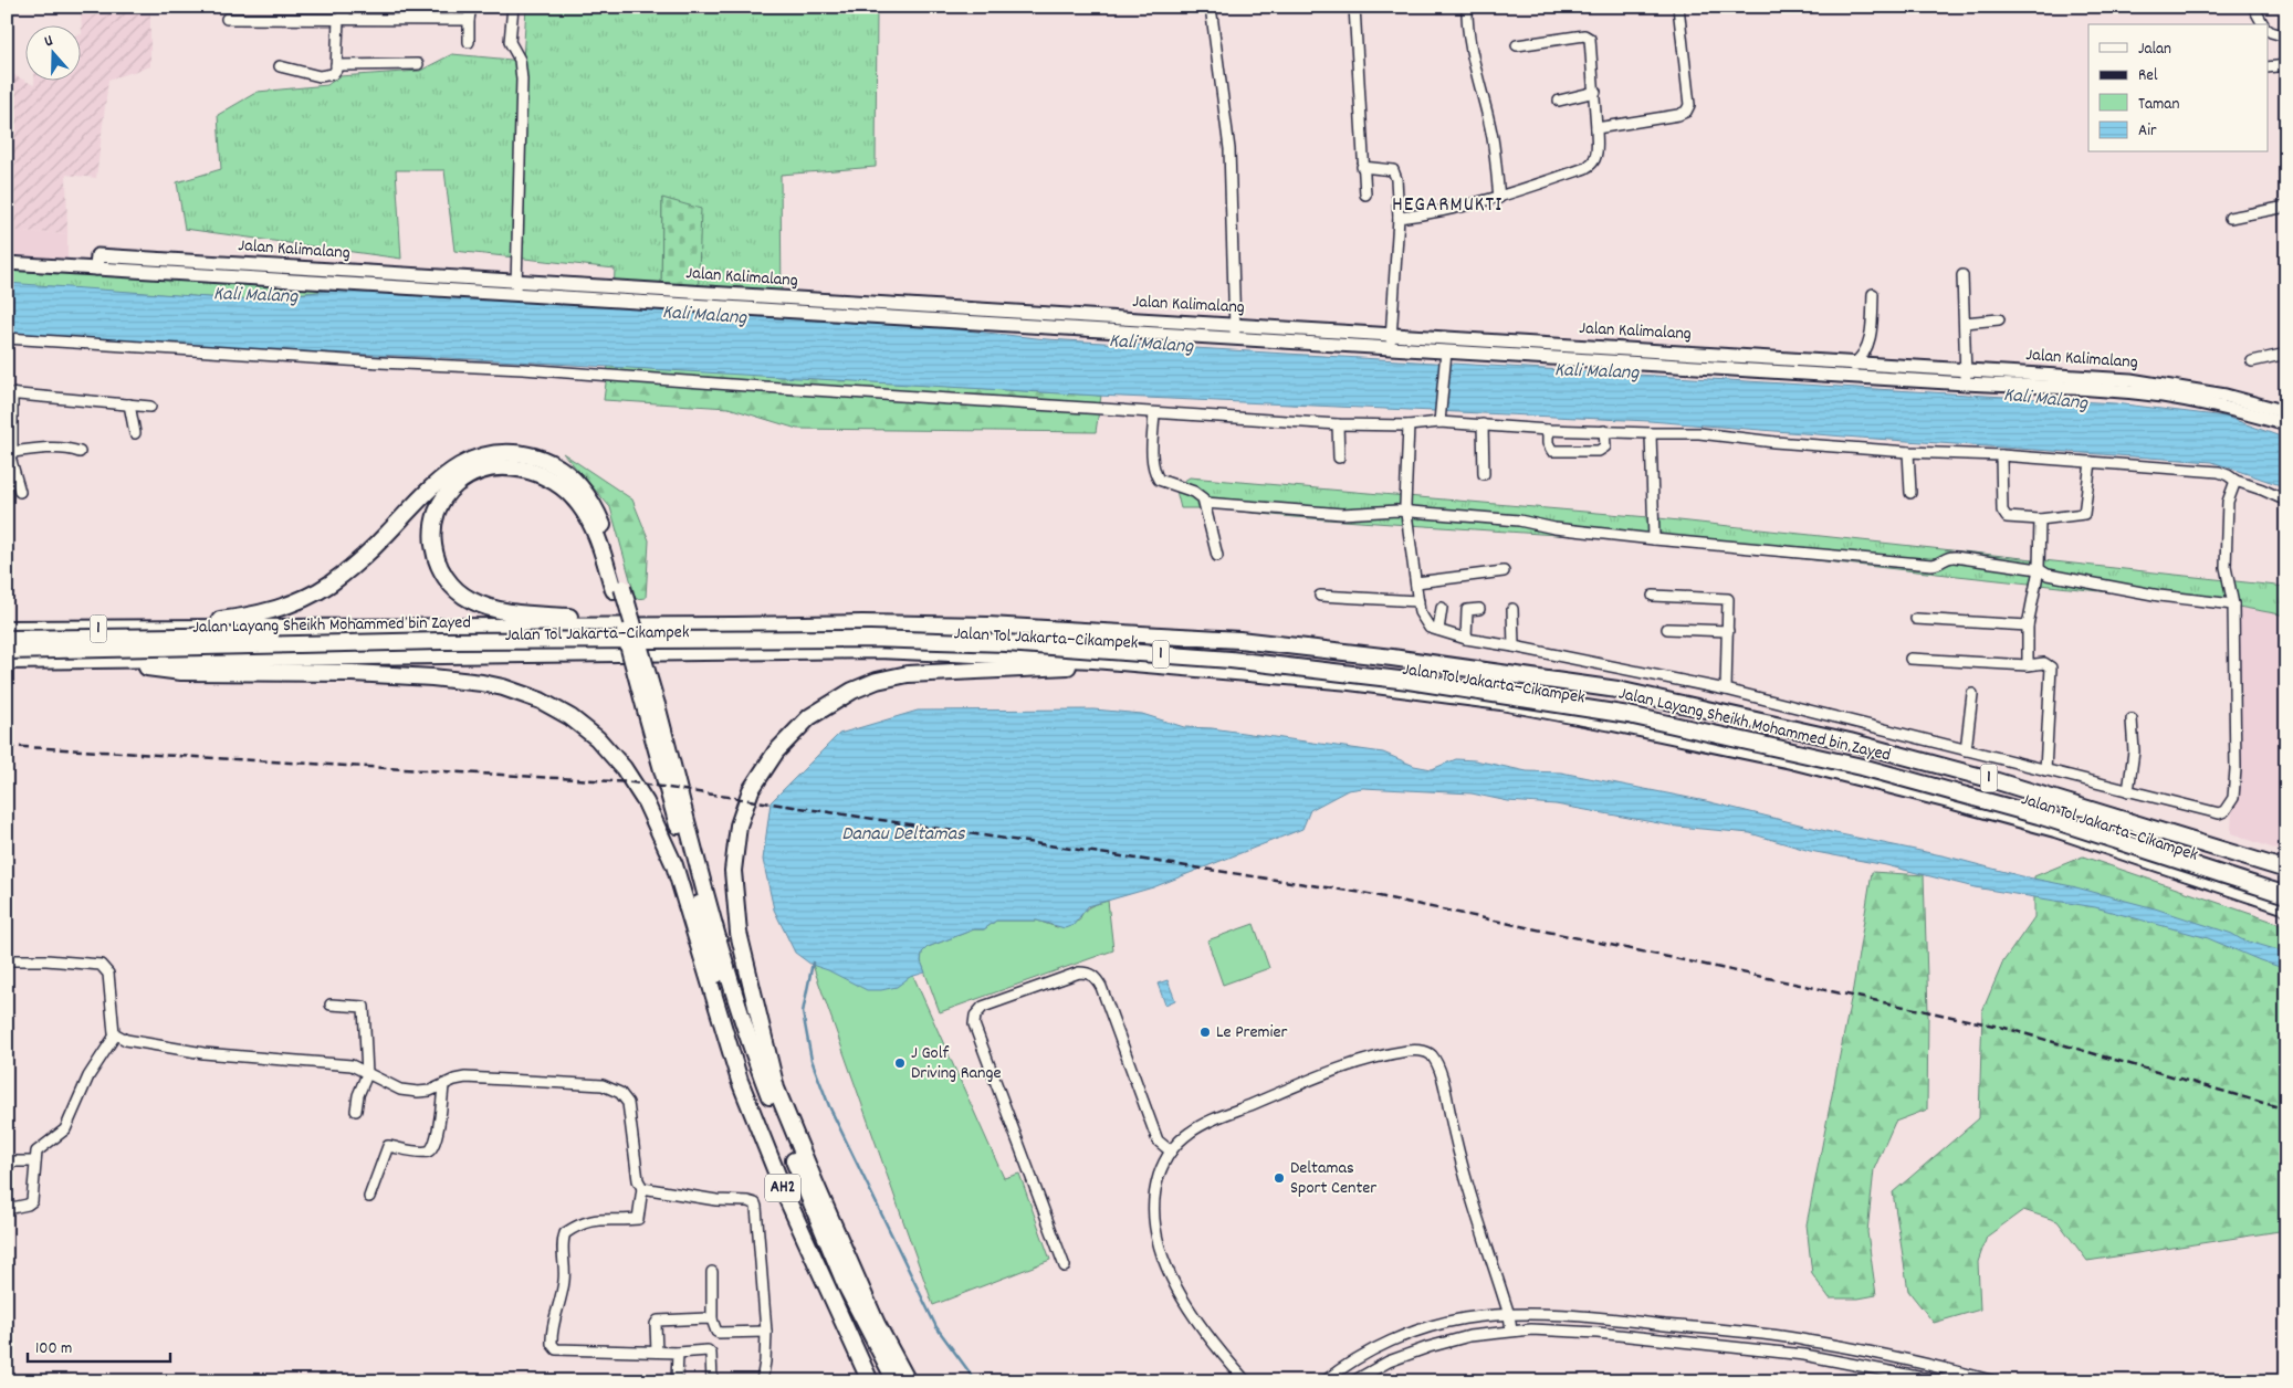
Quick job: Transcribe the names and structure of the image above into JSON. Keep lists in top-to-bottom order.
{
  "streets": {
    "highway": [
      "Jalan Layang Sheikh Mohammed bin Zayed",
      "1",
      "Jalan Tol Jakarta–Cikampek",
      "AH2"
    ],
    "main road": ["Jalan Kalimalang"]
  },
  "districts": ["HEGARMUKTI"],
  "water": ["Kali Malang", "Danau Deltamas"],
  "places": ["Le Premier", "J Golf Driving Range", "Deltamas Sport Center"],
  "legend": [
    "Jalan",
    "Rel",
    "Taman",
    "Air"
  ],
  "scale_bar": "100 m",
  "north": "top"
}
